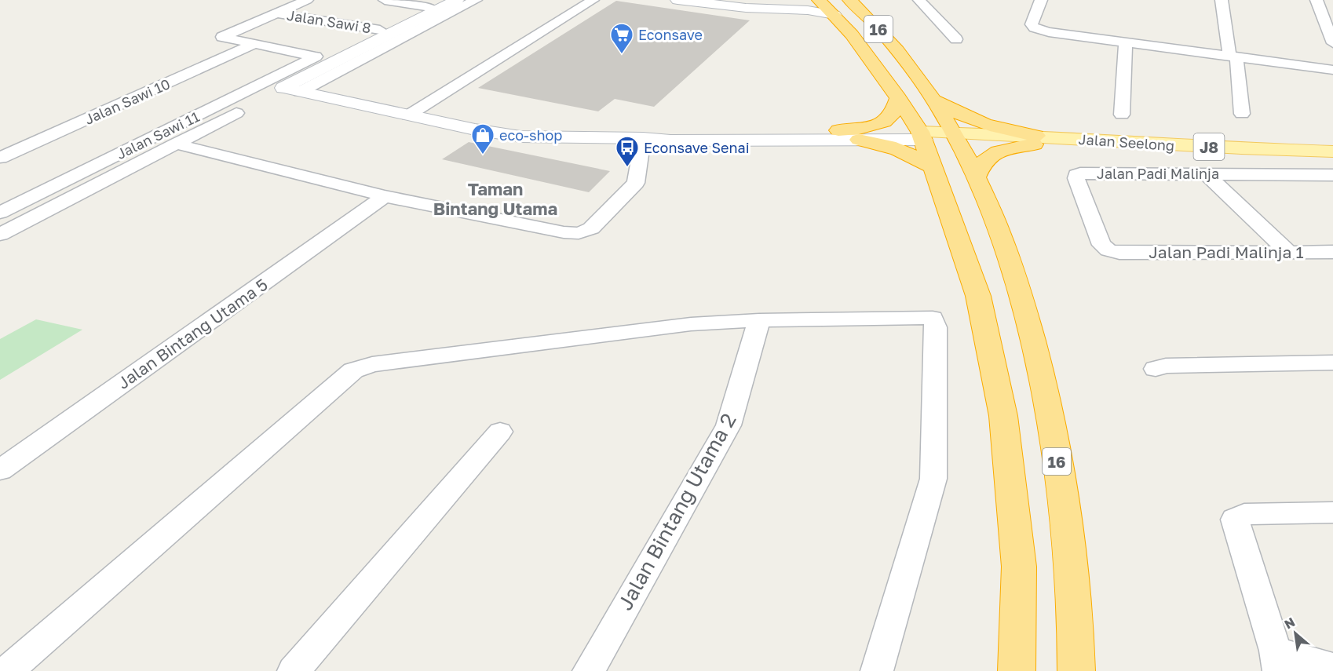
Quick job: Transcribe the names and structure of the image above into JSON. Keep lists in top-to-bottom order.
{
  "streets": {
    "highway": ["16"],
    "main road": ["Jalan Seelong", "J8"],
    "street": [
      "Jalan Sawi 8",
      "Jalan Sawi 10",
      "Jalan Sawi 11",
      "Jalan Padi Malinja",
      "Jalan Padi Malinja 1",
      "Jalan Bintang Utama 5",
      "Jalan Bintang Utama 2"
    ]
  },
  "crossings": [
    ["16", "Jalan Seelong"],
    ["Jalan Sawi 10", "Jalan Sawi 11"],
    ["Jalan Padi Malinja", "Jalan Padi Malinja 1"]
  ],
  "districts": ["Taman Bintang Utama"],
  "places": {
    "supermarket": ["Econsave"],
    "shop": ["eco-shop"],
    "bus stop": ["Econsave Senai"]
  },
  "north": "top left"
}
